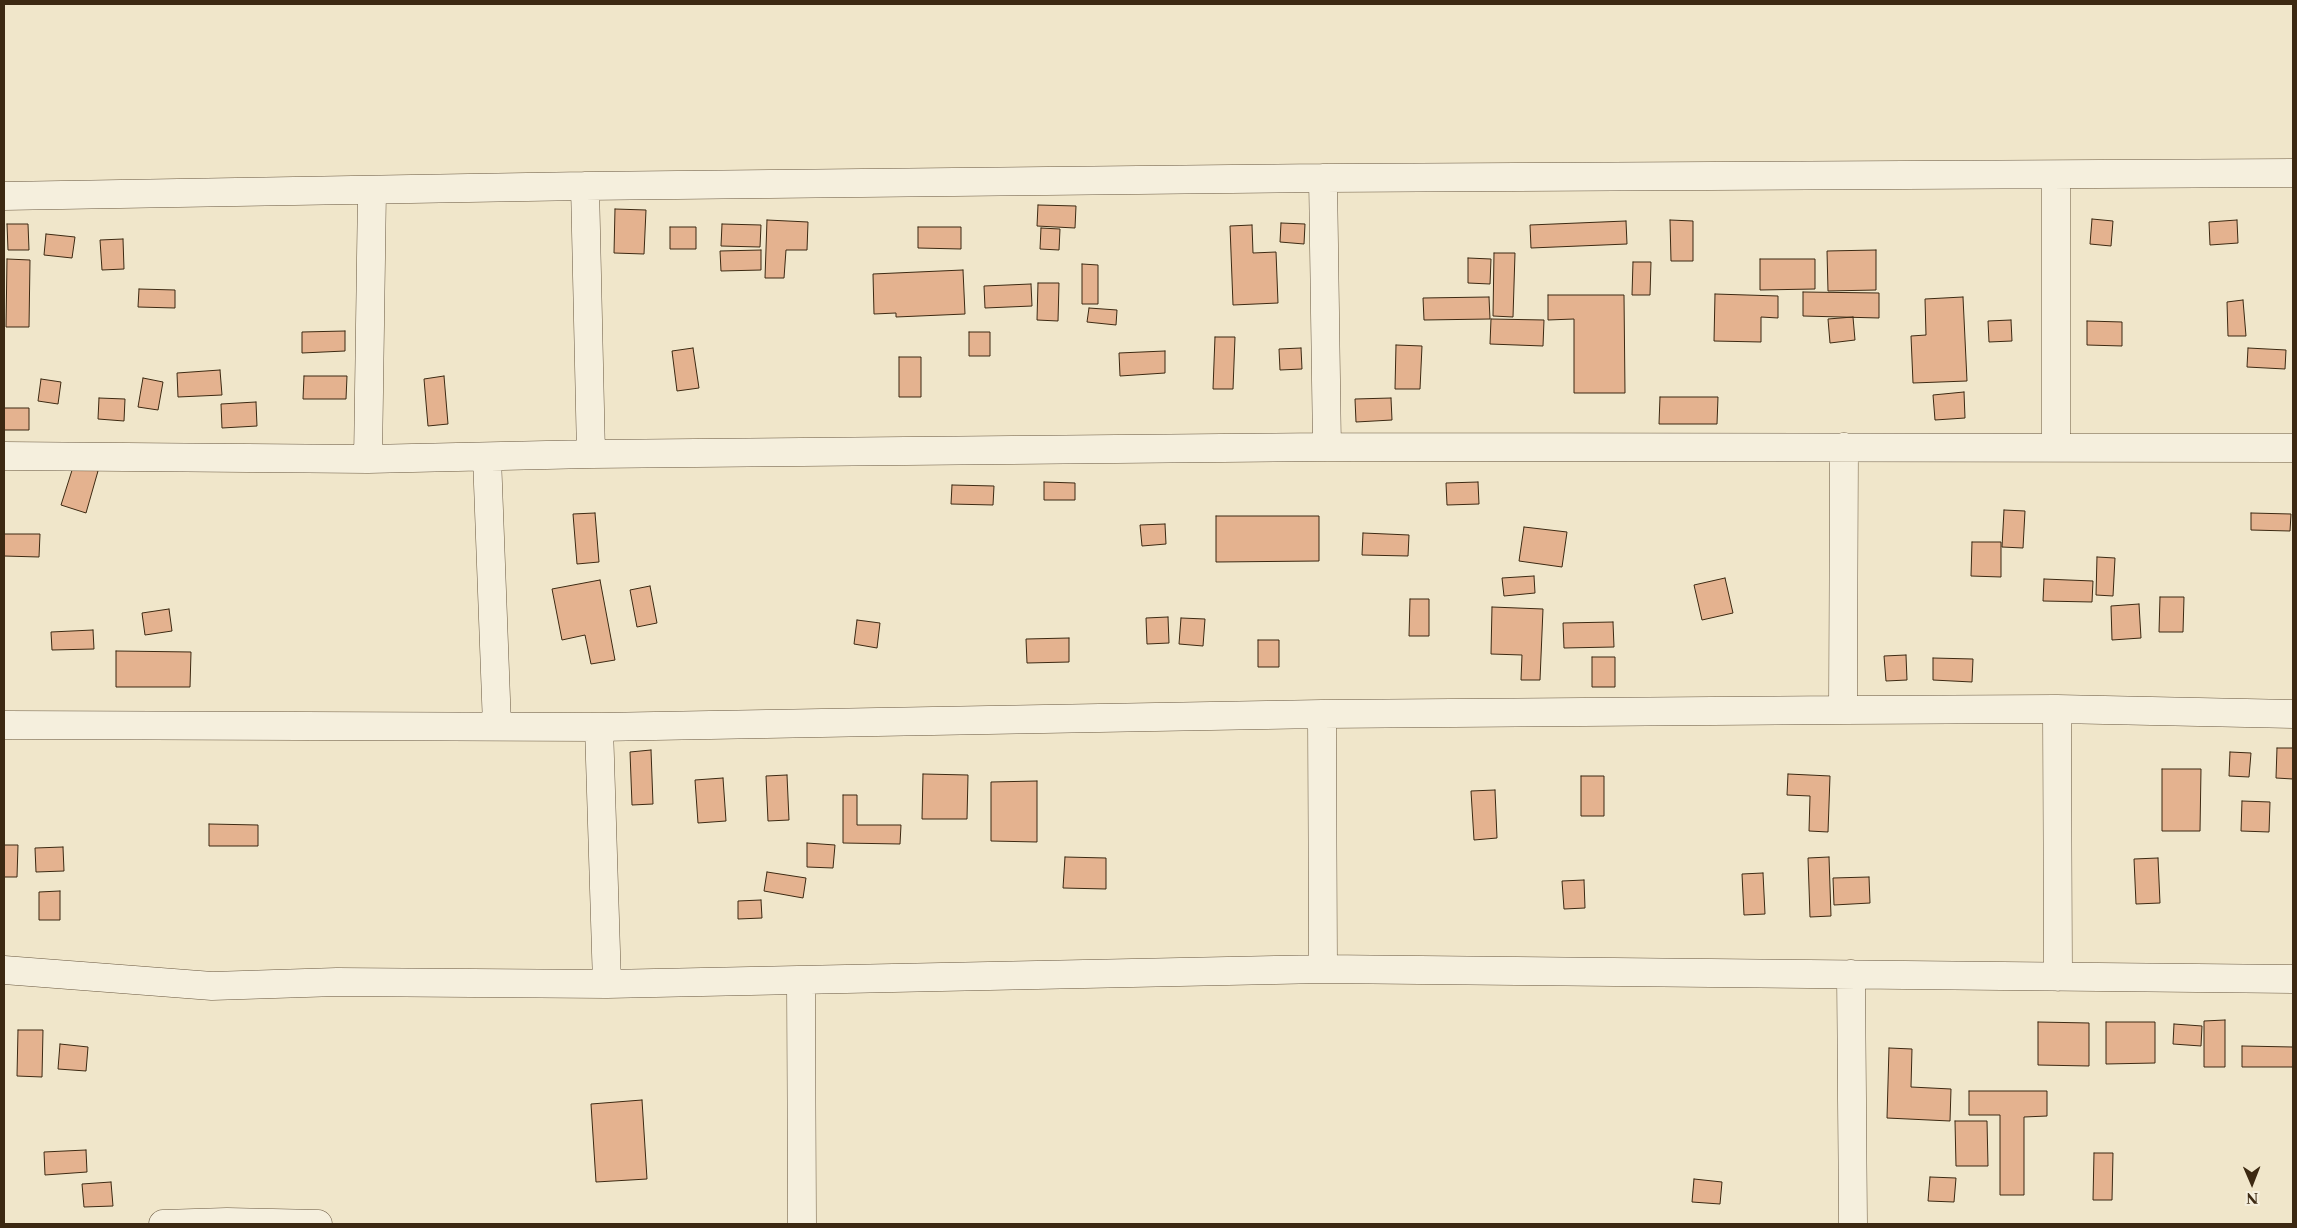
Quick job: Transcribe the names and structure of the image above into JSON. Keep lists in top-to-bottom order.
{
  "north": "bottom"
}
